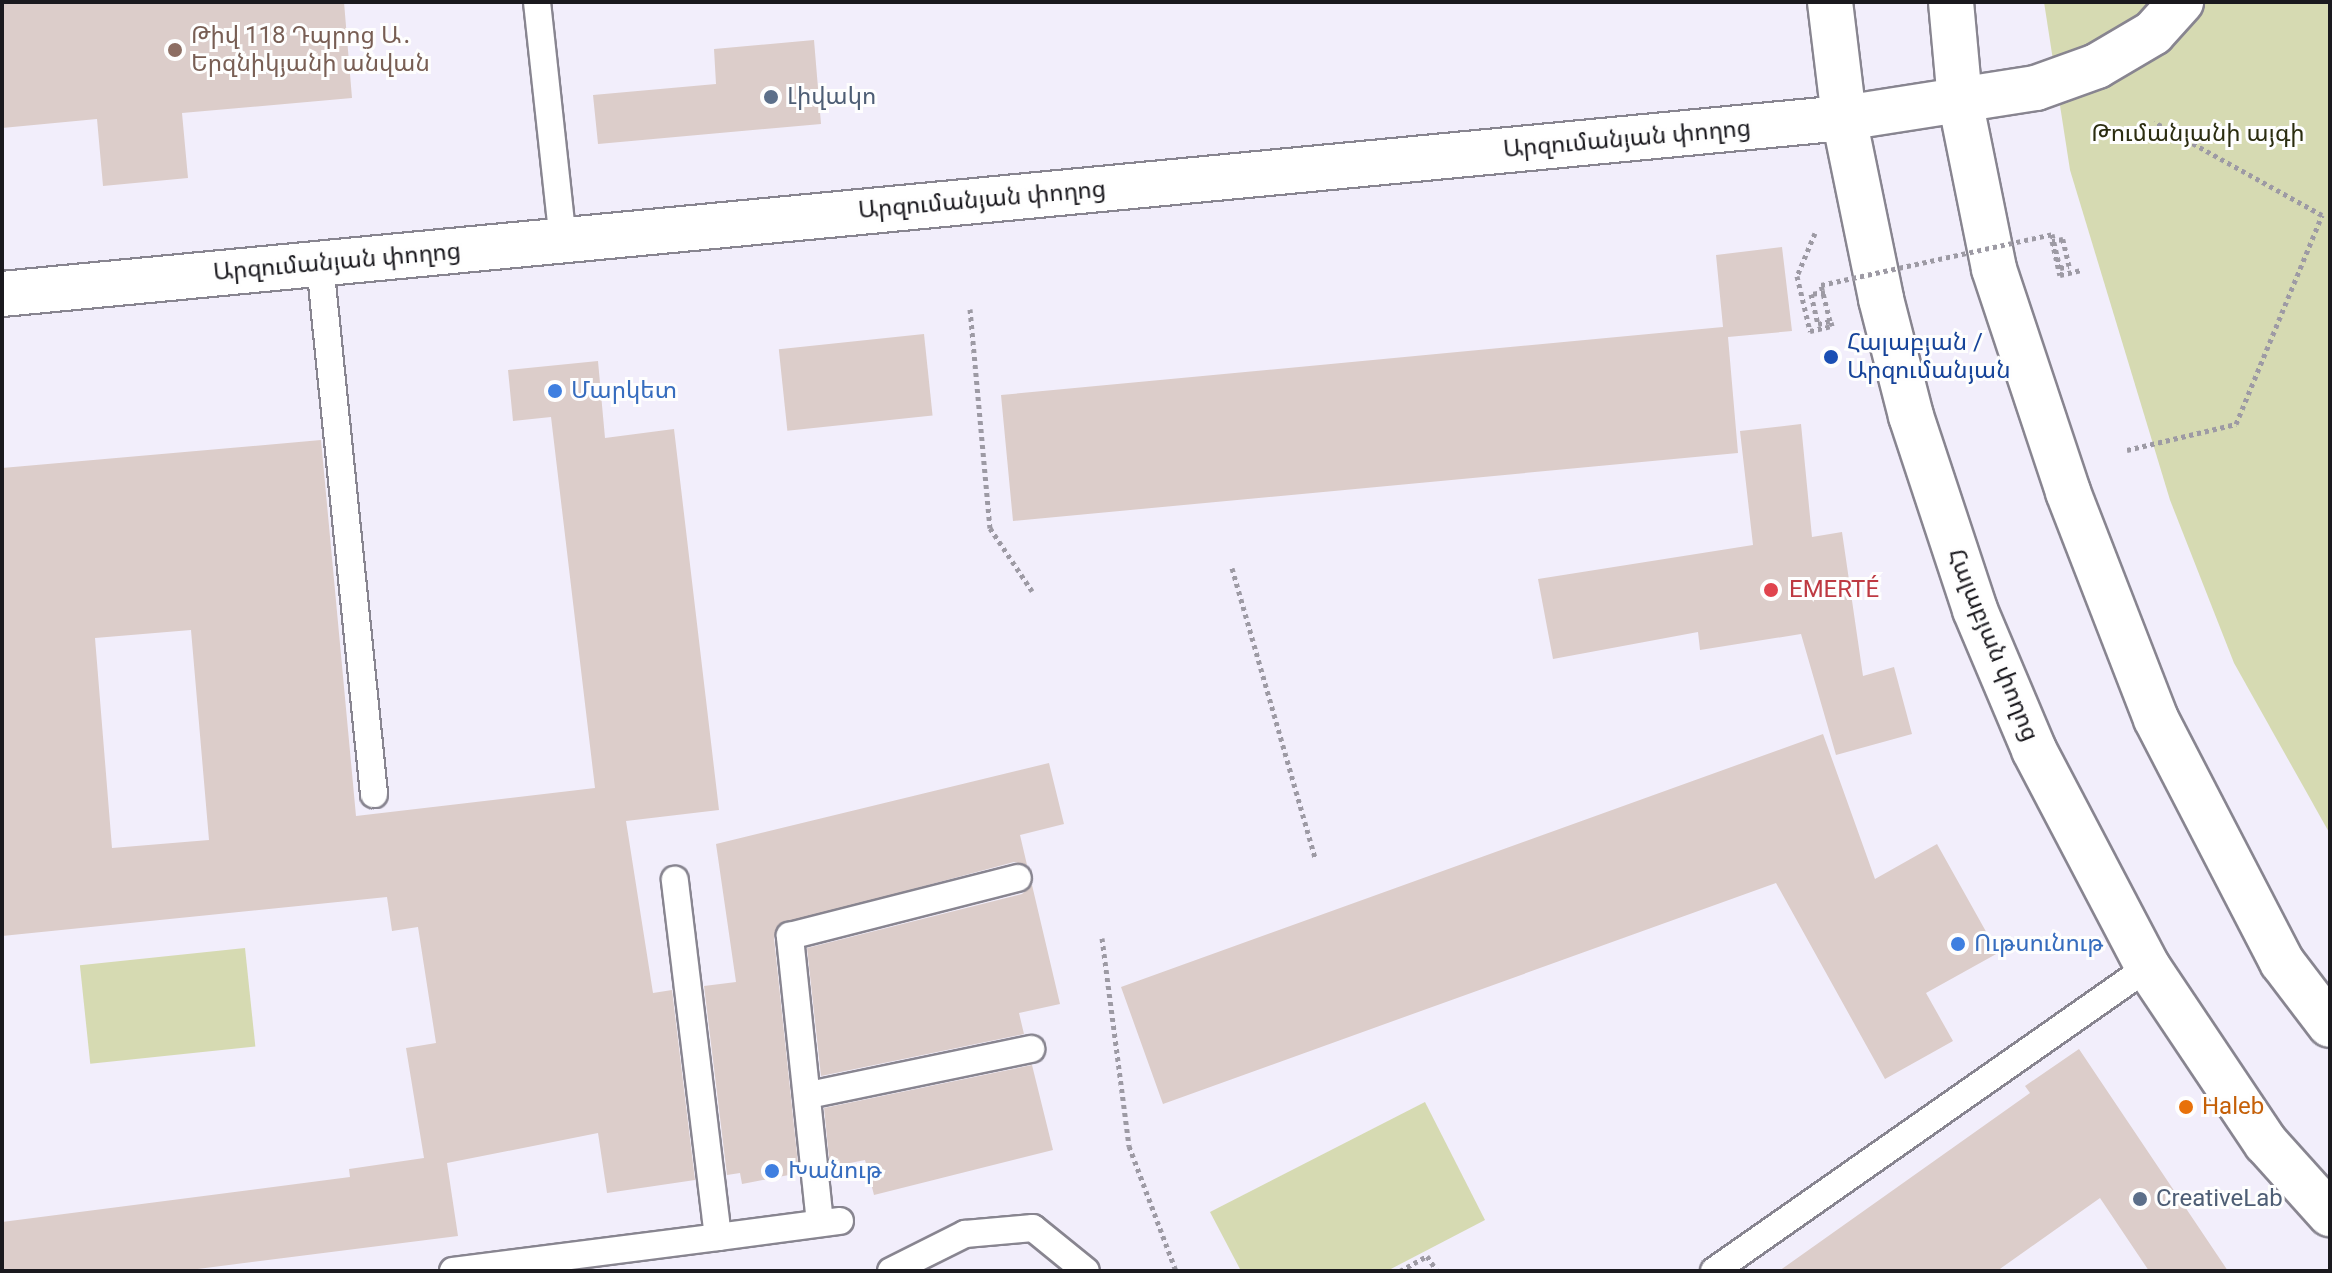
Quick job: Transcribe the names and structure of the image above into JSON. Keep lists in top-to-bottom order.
{
  "streets": {
    "main road": ["Արզումանյան փողոց", "Հալաբյան փողոց"]
  },
  "crossings": [
    ["Արզումանյան փողոց", "Հալաբյան փողոց"]
  ],
  "parks": ["Թումանյանի այգի"],
  "places": [
    "Թիվ 118 Դպրոց Ա․ Երզնիկյանի անվան",
    "Լիվակո",
    "Հալաբյան / Արզումանյան",
    "Մարկետ",
    "EMERTÉ",
    "Ութսունութ",
    "Haleb",
    "Խանութ",
    "CreativeLab"
  ]
}
